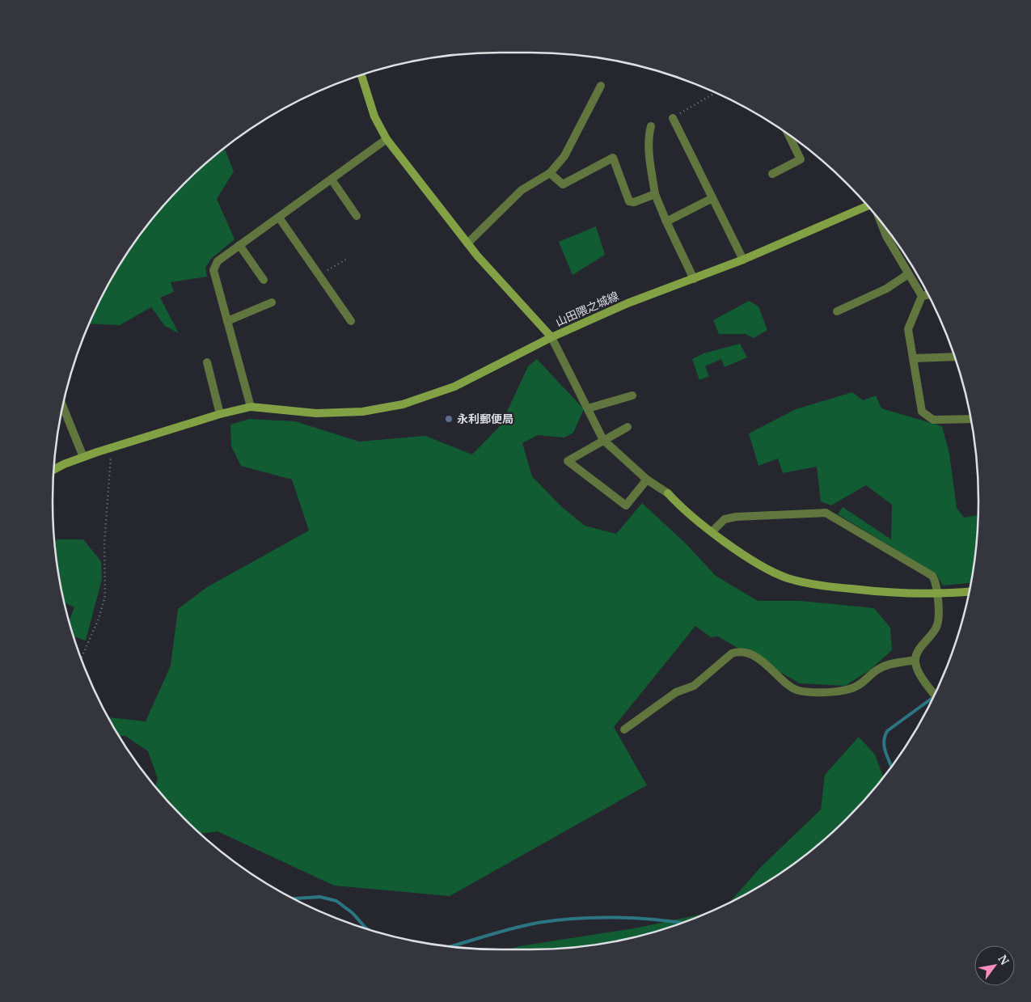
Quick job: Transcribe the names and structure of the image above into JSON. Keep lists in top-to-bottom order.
{
  "streets": {
    "street": ["山田隈之城線"]
  },
  "places": ["永利郵便局"],
  "north": "top right"
}
